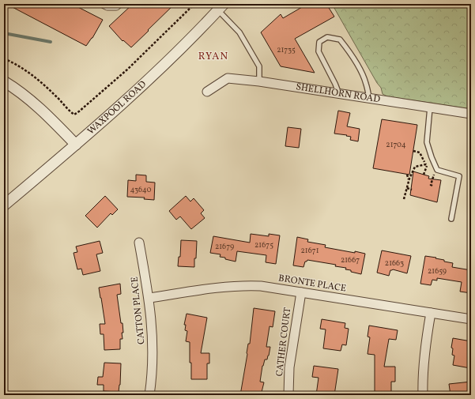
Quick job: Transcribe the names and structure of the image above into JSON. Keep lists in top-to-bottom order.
{
  "streets": {
    "street": [
      "SHELLHORN ROAD",
      "WAXPOOL ROAD",
      "BRONTE PLACE",
      "CATTON PLACE",
      "CATHER COURT"
    ]
  },
  "crossings": [
    ["BRONTE PLACE", "CATTON PLACE"],
    ["BRONTE PLACE", "CATHER COURT"]
  ],
  "districts": ["RYAN"],
  "house_numbers": [
    "21735",
    "21704",
    "43640",
    "21675",
    "21679",
    "21671",
    "21667",
    "21663",
    "21659"
  ]
}
